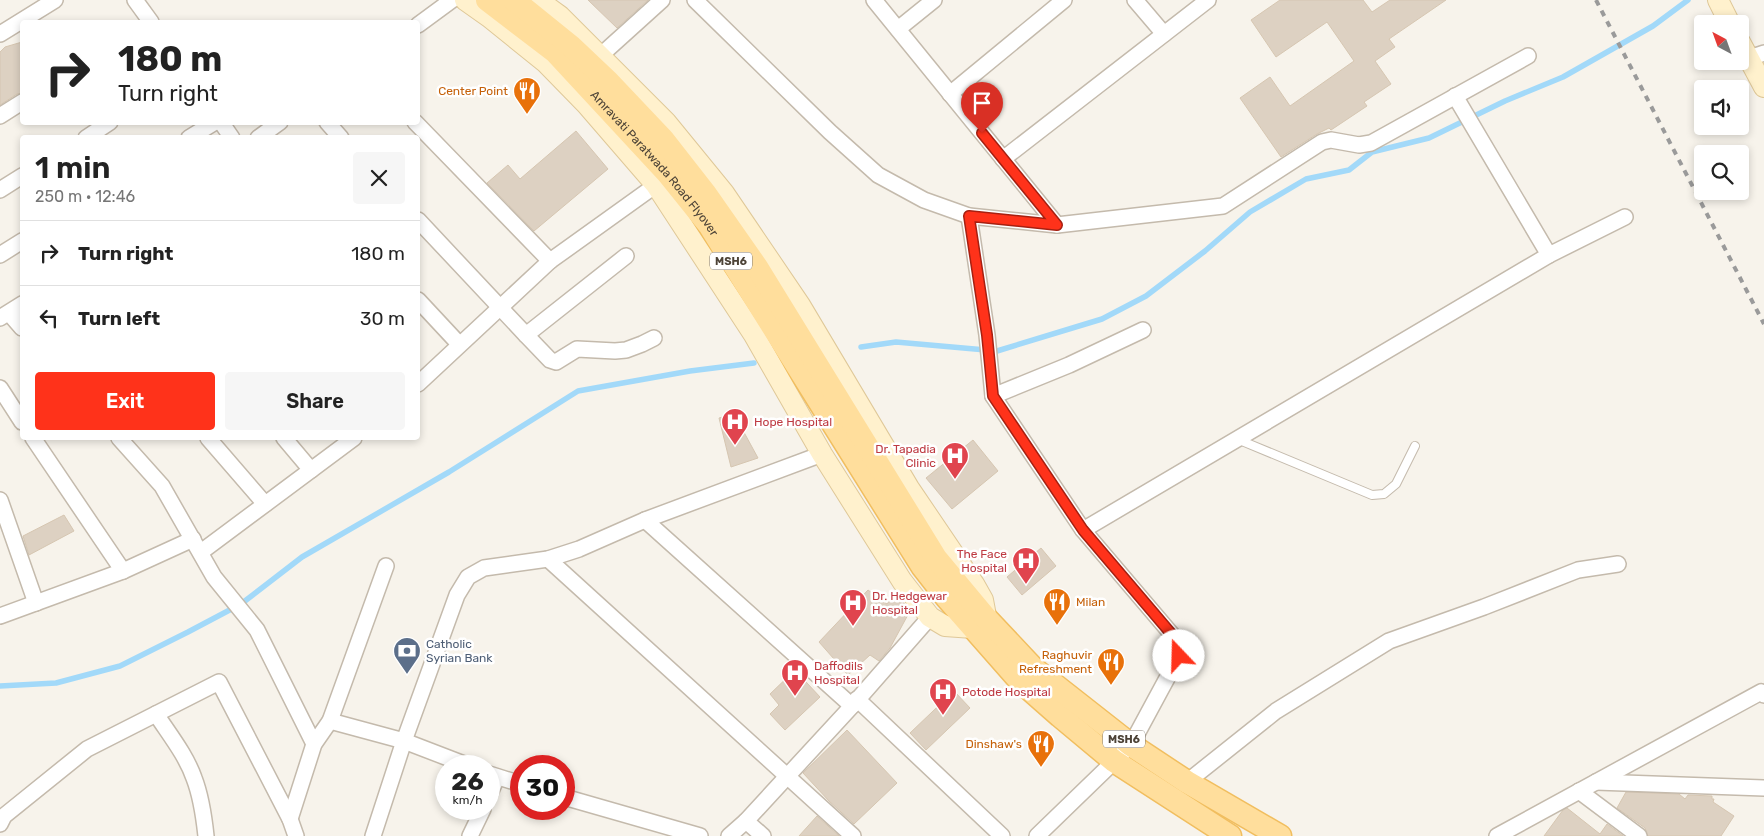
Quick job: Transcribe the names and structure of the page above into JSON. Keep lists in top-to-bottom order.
{
  "streets": {
    "main road": ["Amravati Paratwada Road Flyover", "MSH6"]
  },
  "crossings": [
    ["Amravati Paratwada Road Flyover", "MSH6"]
  ],
  "places": {
    "restaurant": [
      "Center Point",
      "Milan",
      "Raghuvir Refreshment",
      "Dinshaw's"
    ],
    "hospital": [
      "Hope Hospital",
      "Dr. Tapadia Clinic",
      "The Face Hospital",
      "Dr. Hedgewar Hospital",
      "Daffodils Hospital",
      "Potode Hospital"
    ],
    "bank": ["Catholic Syrian Bank"]
  },
  "north": "top left",
  "page": {
    "turn": ["180 m", "Turn right"],
    "heading": ["1 min", "250 m · 12:46"],
    "list": [
      {
        "name": "Turn right",
        "value": "180 m"
      },
      {
        "name": "Turn left",
        "value": "30 m"
      }
    ],
    "buttons": ["Exit", "Share"],
    "speed": "26 km/h",
    "limit": "30"
  }
}
